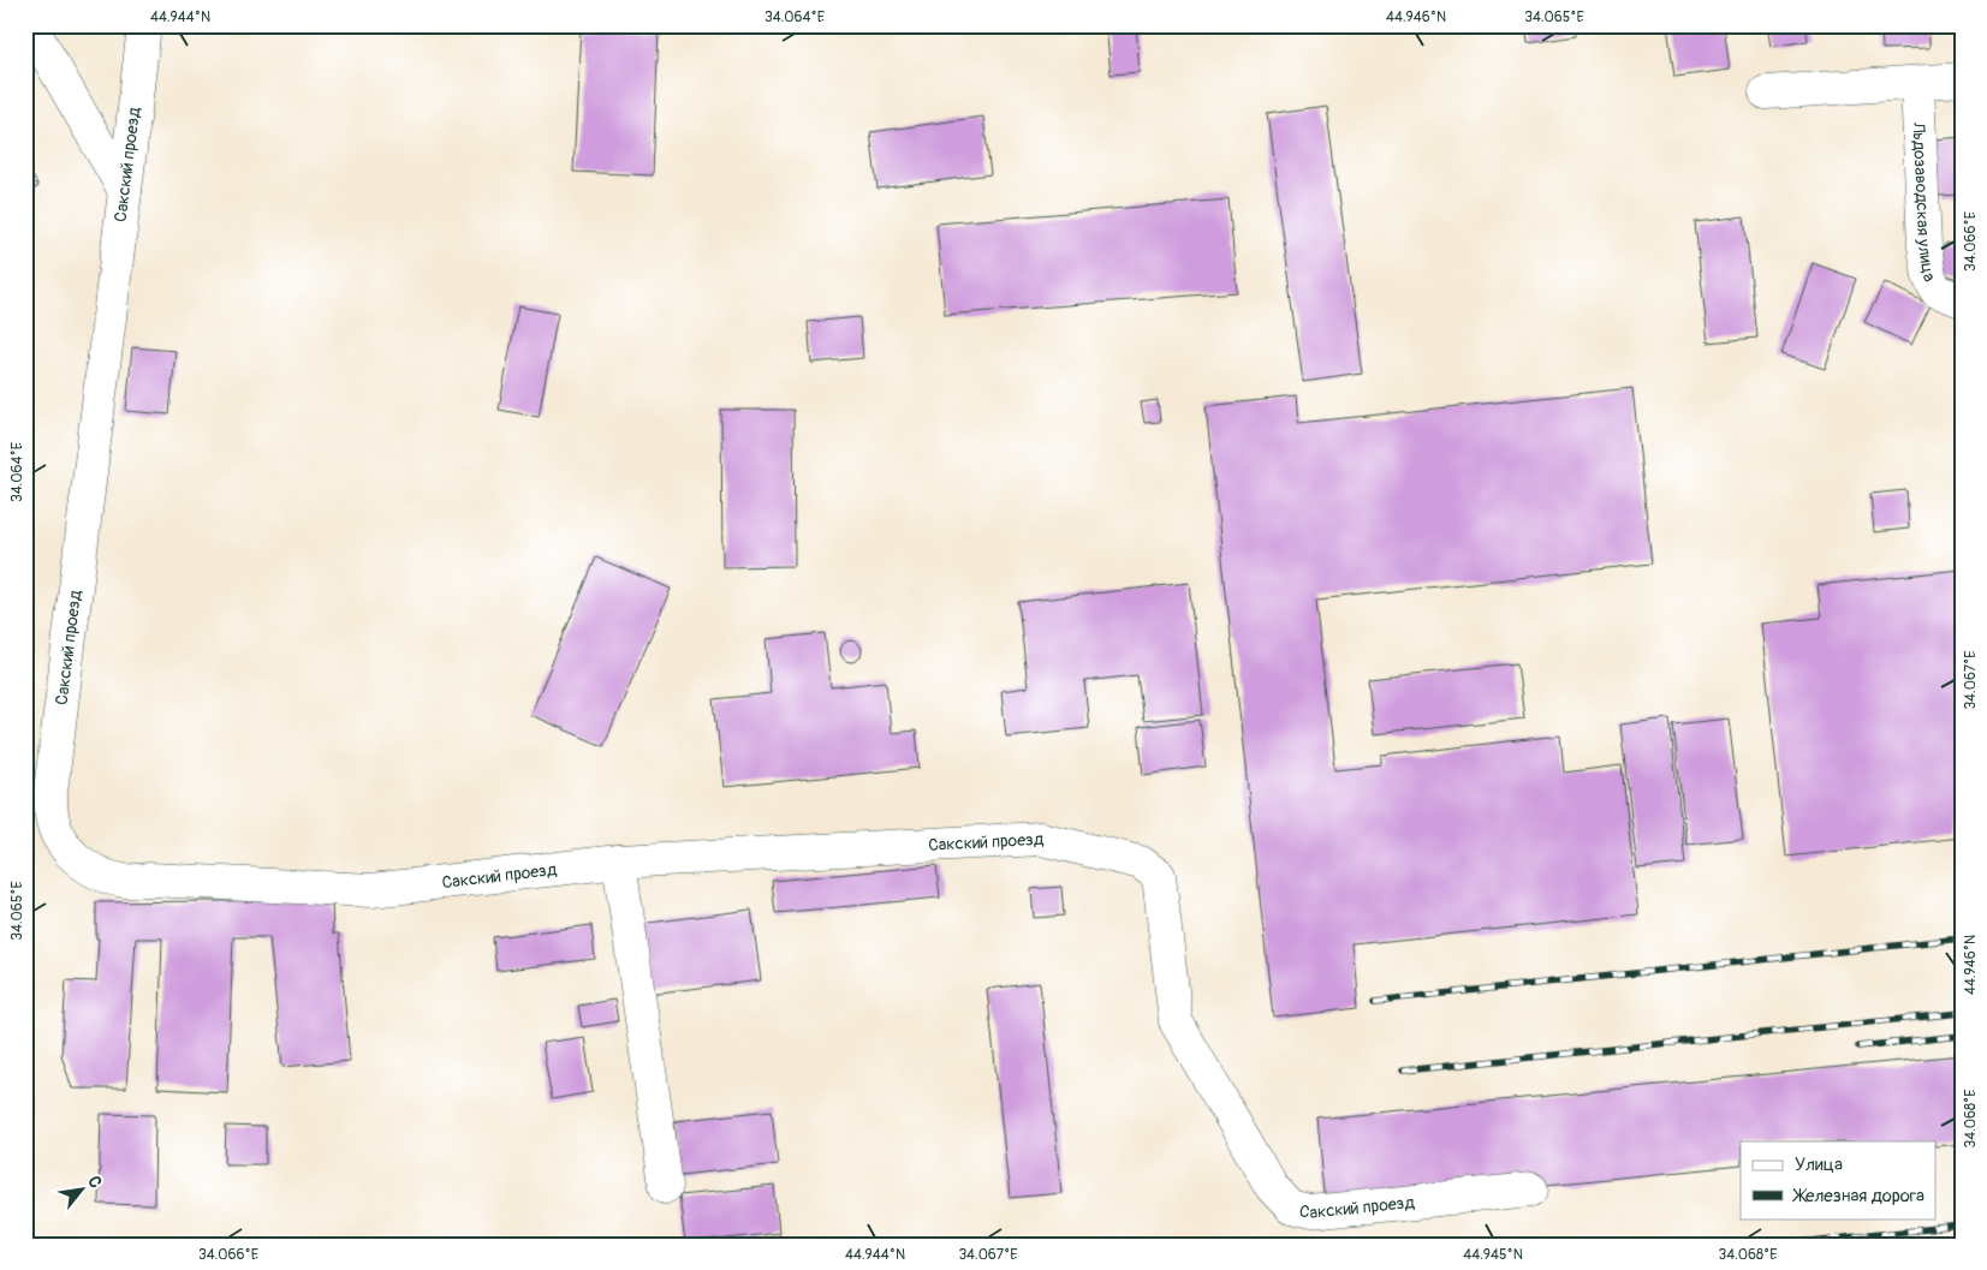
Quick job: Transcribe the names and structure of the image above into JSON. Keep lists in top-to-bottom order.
{
  "streets": {
    "street": ["Сакский проезд", "Льдозаводская улица"]
  },
  "legend": ["Улица", "Железная дорога"],
  "north": "top right",
  "coordinates": [
    "44.944°N",
    "34.064°E",
    "44.946°N",
    "34.065°E",
    "34.066°E",
    "34.067°E",
    "34.068°E",
    "44.945°N"
  ]
}
